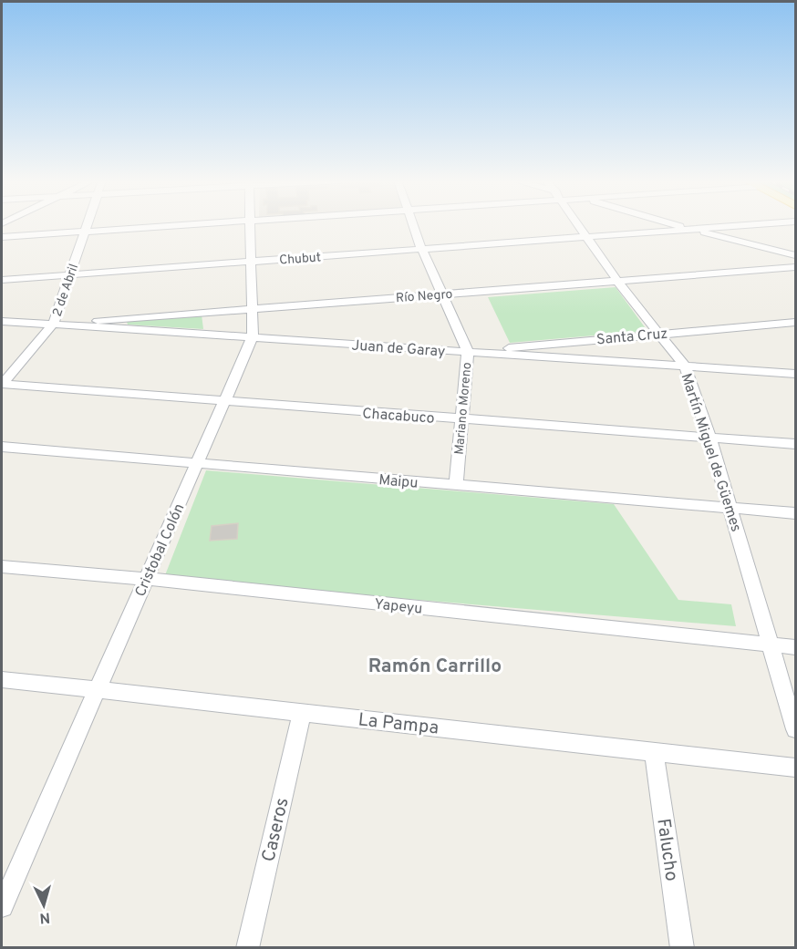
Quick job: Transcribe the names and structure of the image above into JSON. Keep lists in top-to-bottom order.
{
  "streets": {
    "street": [
      "Chubut",
      "2 de Abril",
      "Río Negro",
      "Santa Cruz",
      "Juan de Garay",
      "Mariano Moreno",
      "Chacabuco",
      "Martín Miguel de Güemes",
      "Maipu",
      "Cristobal Colón",
      "Yapeyu",
      "La Pampa",
      "Caseros",
      "Falucho"
    ]
  },
  "crossings": [
    ["Chubut", "2 de Abril"],
    ["Chubut", "Mariano Moreno"],
    ["Chubut", "Martín Miguel de Güemes"],
    ["Chubut", "Cristobal Colón"],
    ["2 de Abril", "Río Negro"],
    ["2 de Abril", "Juan de Garay"],
    ["2 de Abril", "Chacabuco"],
    ["Río Negro", "Juan de Garay"],
    ["Río Negro", "Mariano Moreno"],
    ["Río Negro", "Martín Miguel de Güemes"],
    ["Río Negro", "Cristobal Colón"],
    ["Santa Cruz", "Juan de Garay"],
    ["Santa Cruz", "Mariano Moreno"],
    ["Santa Cruz", "Martín Miguel de Güemes"],
    ["Juan de Garay", "Mariano Moreno"],
    ["Juan de Garay", "Martín Miguel de Güemes"],
    ["Juan de Garay", "Cristobal Colón"],
    ["Mariano Moreno", "Chacabuco"],
    ["Mariano Moreno", "Maipu"],
    ["Chacabuco", "Martín Miguel de Güemes"],
    ["Chacabuco", "Cristobal Colón"],
    ["Martín Miguel de Güemes", "Maipu"],
    ["Martín Miguel de Güemes", "Yapeyu"],
    ["Maipu", "Cristobal Colón"],
    ["Cristobal Colón", "Yapeyu"],
    ["Cristobal Colón", "La Pampa"],
    ["La Pampa", "Caseros"],
    ["La Pampa", "Falucho"]
  ],
  "districts": ["Ramón Carrillo"],
  "north": "bottom"
}
